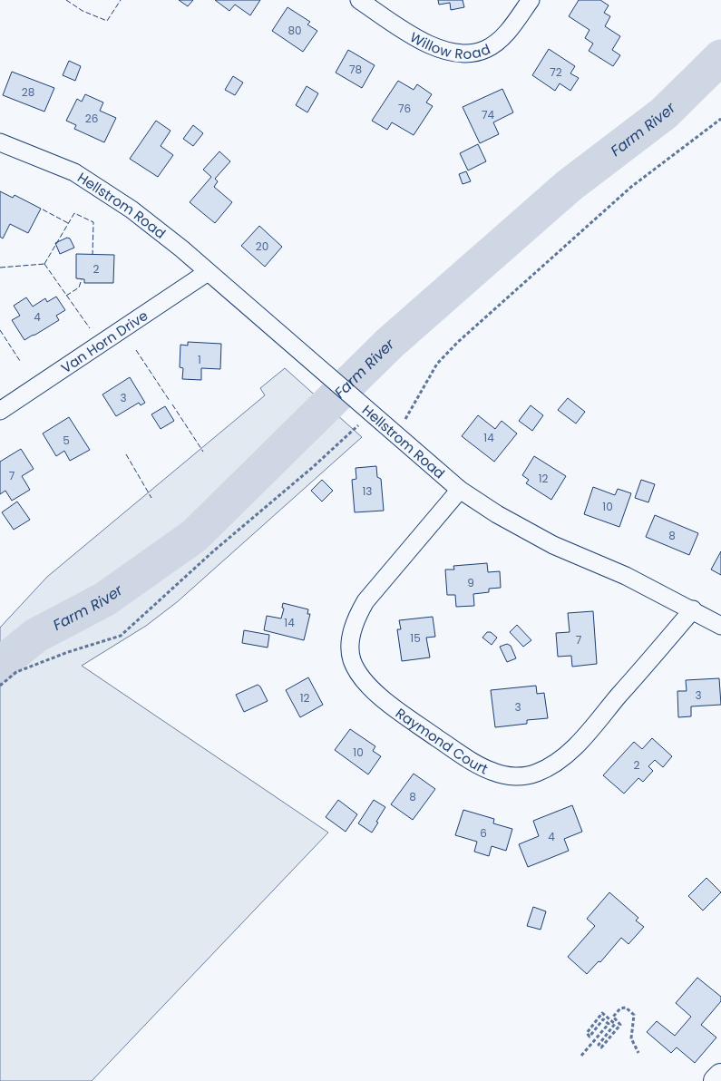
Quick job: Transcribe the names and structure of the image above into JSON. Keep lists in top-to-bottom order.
{
  "streets": {
    "street": [
      "Willow Road",
      "Hellstrom Road",
      "Van Horn Drive",
      "Raymond Court"
    ]
  },
  "crossings": [
    ["Hellstrom Road", "Van Horn Drive"],
    ["Hellstrom Road", "Raymond Court"]
  ],
  "water": ["Farm River"],
  "house_numbers": [
    "80",
    "78",
    "72",
    "28",
    "76",
    "74",
    "26",
    "20",
    "2",
    "4",
    "1",
    "3",
    "14",
    "5",
    "7",
    "12",
    "13",
    "10",
    "8",
    "9",
    "14",
    "15",
    "7",
    "3",
    "12",
    "3",
    "10",
    "2",
    "8",
    "6",
    "4"
  ]
}
